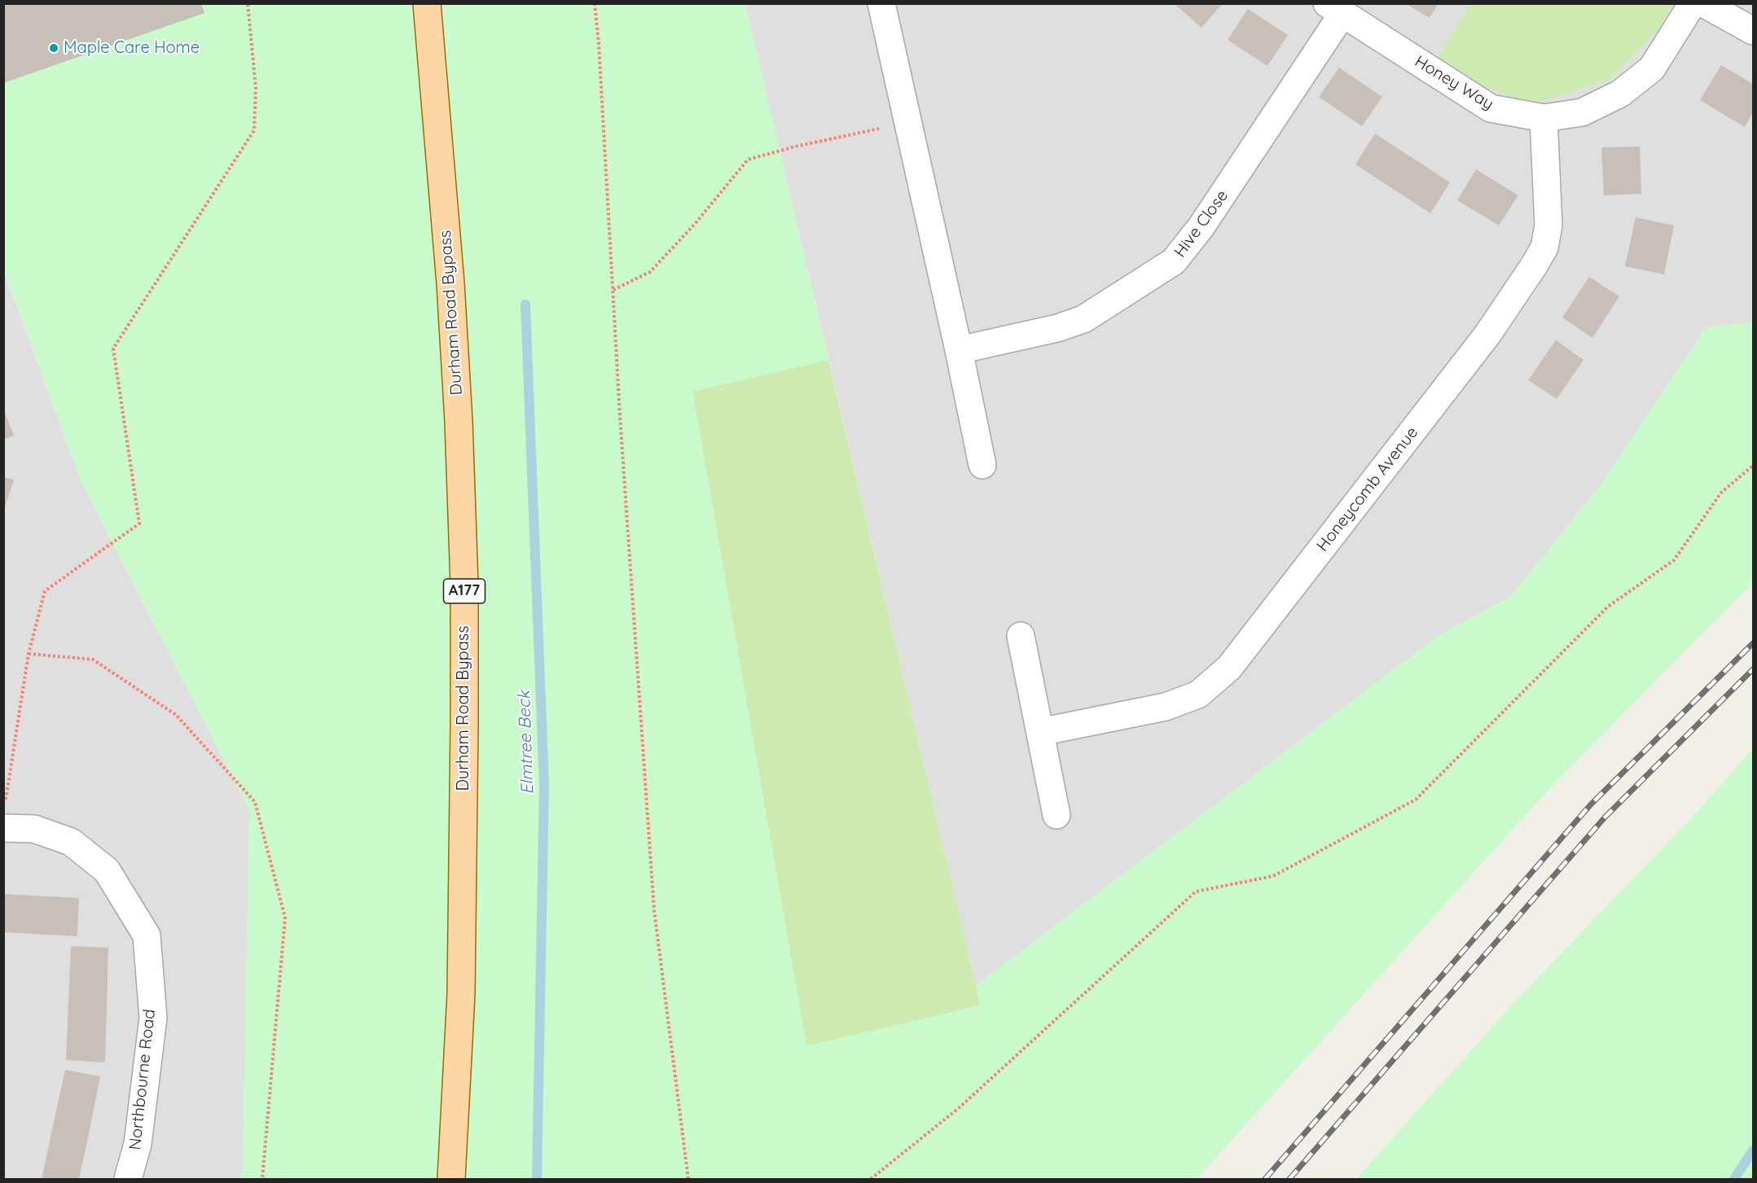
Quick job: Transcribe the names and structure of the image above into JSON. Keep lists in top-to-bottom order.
{
  "streets": {
    "main road": ["Durham Road Bypass", "A177"],
    "street": [
      "Honey Way",
      "Hive Close",
      "Honeycomb Avenue",
      "Northbourne Road"
    ]
  },
  "crossings": [
    ["Honey Way", "Hive Close"],
    ["Honey Way", "Honeycomb Avenue"]
  ],
  "water": ["Elmtree Beck"],
  "places": ["Maple Care Home"]
}
